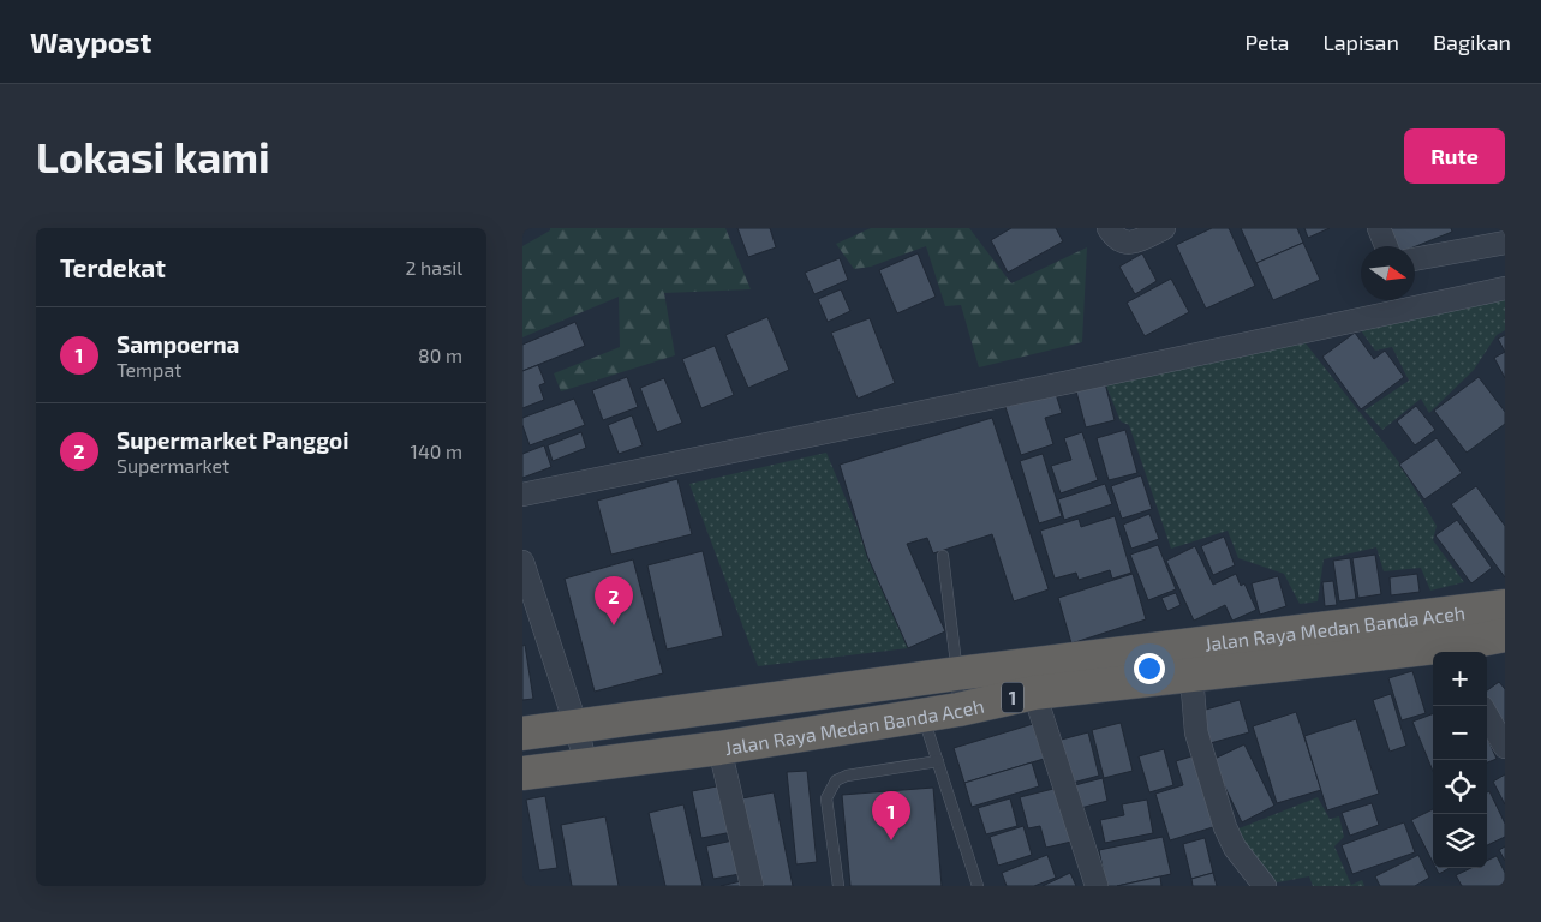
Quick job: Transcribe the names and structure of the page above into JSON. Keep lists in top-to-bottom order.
{
  "streets": {
    "highway": ["Jalan Raya Medan Banda Aceh", "1"]
  },
  "north": "right",
  "page": {
    "header": "Waypost",
    "nav": ["Peta", "Lapisan", "Bagikan"],
    "buttons": "Rute",
    "title": "Lokasi kami",
    "heading": ["Terdekat", "2 hasil"],
    "list": [
      {
        "mark": "1",
        "name": "Sampoerna",
        "note": "Tempat",
        "value": "80 m"
      },
      {
        "mark": "2",
        "name": "Supermarket Panggoi",
        "note": "Supermarket",
        "value": "140 m"
      }
    ],
    "pins": ["2", "1"],
    "map_buttons": ["+", "−"]
  }
}
